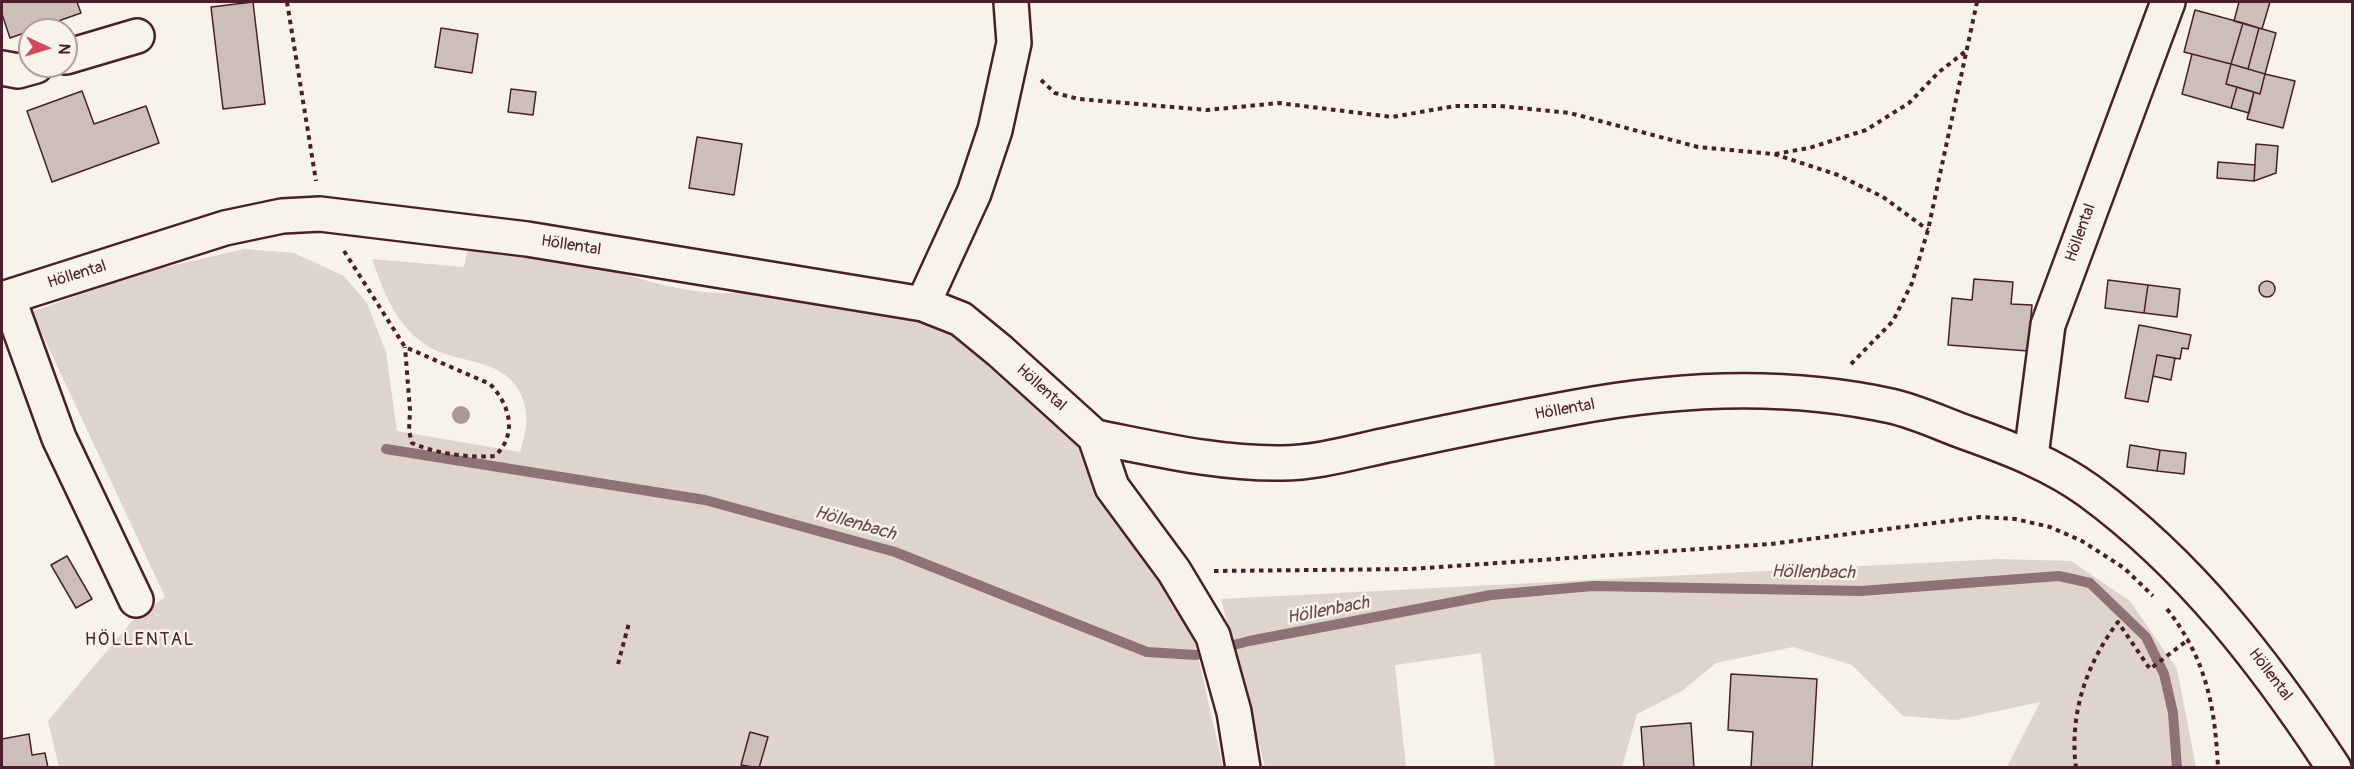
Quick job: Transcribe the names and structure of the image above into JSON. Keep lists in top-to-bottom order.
{
  "streets": {
    "street": ["Höllental"]
  },
  "districts": ["HÖLLENTAL"],
  "water": ["Höllenbach"],
  "north": "right"
}
